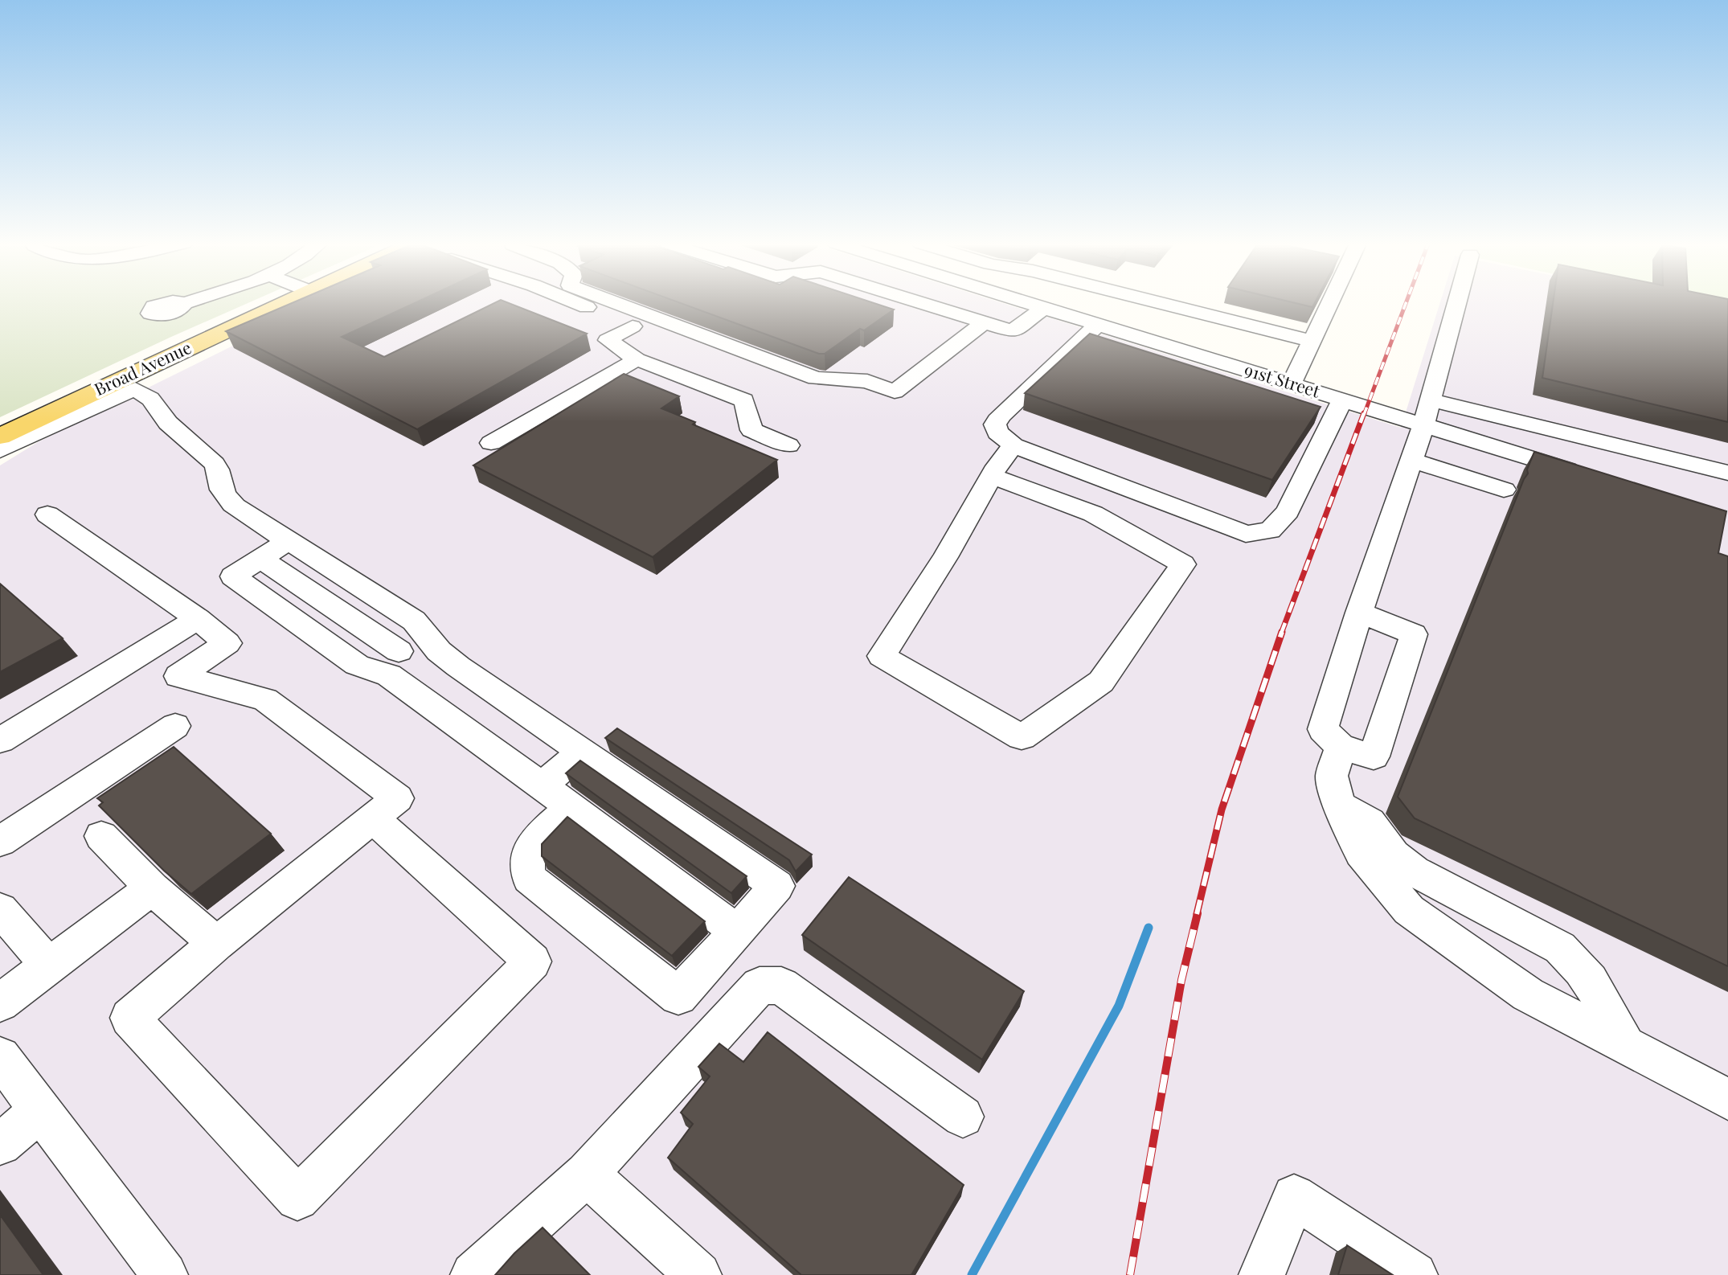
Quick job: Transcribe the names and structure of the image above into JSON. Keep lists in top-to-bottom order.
{
  "streets": {
    "main road": ["Broad Avenue"],
    "street": ["91st Street"]
  }
}
